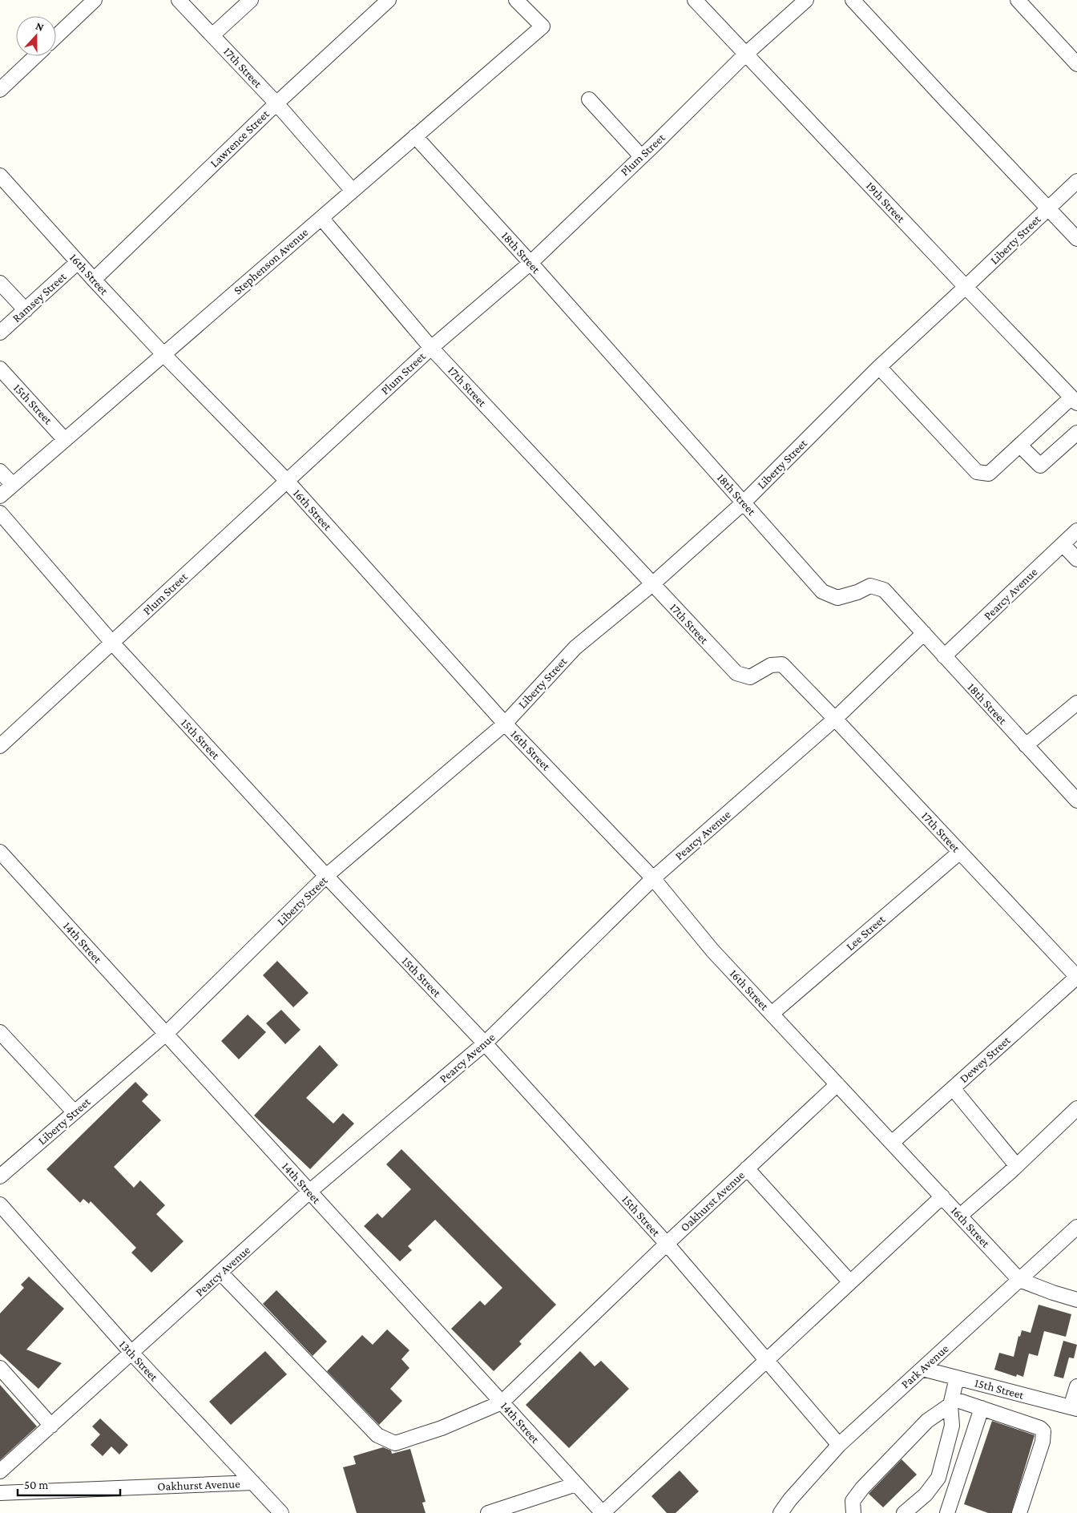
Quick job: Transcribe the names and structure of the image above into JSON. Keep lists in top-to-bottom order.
{
  "streets": {
    "street": [
      "17th Street",
      "Lawrence Street",
      "Plum Street",
      "19th Street",
      "Liberty Street",
      "18th Street",
      "Stephenson Avenue",
      "16th Street",
      "Ramsey Street",
      "15th Street",
      "Pearcy Avenue",
      "Lee Street",
      "14th Street",
      "Dewey Street",
      "Oakhurst Avenue",
      "13th Street",
      "Park Avenue"
    ]
  },
  "crossings": [
    ["17th Street", "Lawrence Street"],
    ["17th Street", "Plum Street"],
    ["17th Street", "Liberty Street"],
    ["17th Street", "Stephenson Avenue"],
    ["17th Street", "Pearcy Avenue"],
    ["17th Street", "Lee Street"],
    ["17th Street", "Dewey Street"],
    ["Lawrence Street", "16th Street"],
    ["Plum Street", "19th Street"],
    ["Plum Street", "18th Street"],
    ["Plum Street", "16th Street"],
    ["Plum Street", "15th Street"],
    ["19th Street", "Liberty Street"],
    ["Liberty Street", "18th Street"],
    ["Liberty Street", "16th Street"],
    ["Liberty Street", "15th Street"],
    ["Liberty Street", "14th Street"],
    ["18th Street", "Stephenson Avenue"],
    ["18th Street", "Pearcy Avenue"],
    ["Stephenson Avenue", "16th Street"],
    ["Stephenson Avenue", "15th Street"],
    ["16th Street", "Ramsey Street"],
    ["16th Street", "Pearcy Avenue"],
    ["16th Street", "Lee Street"],
    ["16th Street", "Dewey Street"],
    ["16th Street", "Oakhurst Avenue"],
    ["16th Street", "Park Avenue"],
    ["15th Street", "Pearcy Avenue"],
    ["15th Street", "Oakhurst Avenue"],
    ["15th Street", "Park Avenue"],
    ["Pearcy Avenue", "14th Street"],
    ["Pearcy Avenue", "13th Street"],
    ["14th Street", "Oakhurst Avenue"],
    ["Oakhurst Avenue", "13th Street"]
  ],
  "scale_bar": "50 m",
  "north": "top"
}
